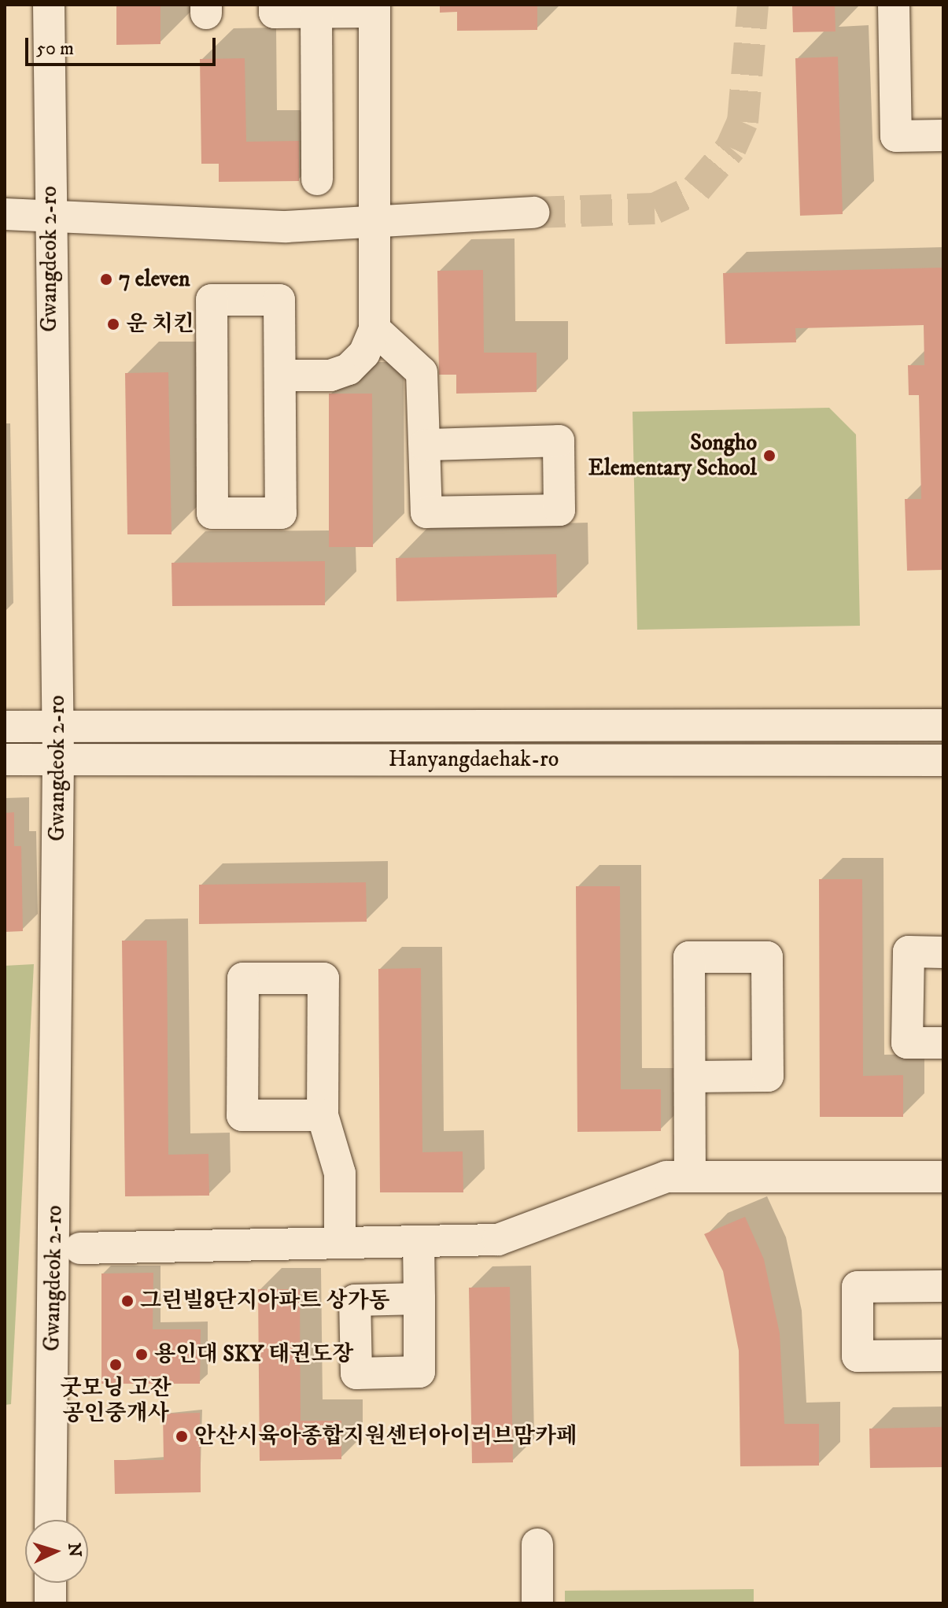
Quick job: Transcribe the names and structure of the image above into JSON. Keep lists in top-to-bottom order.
{
  "streets": {
    "street": ["Gwangdeok 2-ro", "Hanyangdaehak-ro"]
  },
  "crossings": [
    ["Gwangdeok 2-ro", "Hanyangdaehak-ro"]
  ],
  "places": [
    "7 eleven",
    "운 치킨",
    "Songho Elementary School",
    "그린빌8단지아파트 상가동",
    "용인대 SKY 태권도장",
    "굿모닝 고잔 공인중개사",
    "안산시육아종합지원센터아이러브맘카페"
  ],
  "scale_bar": "50 m",
  "north": "right"
}
